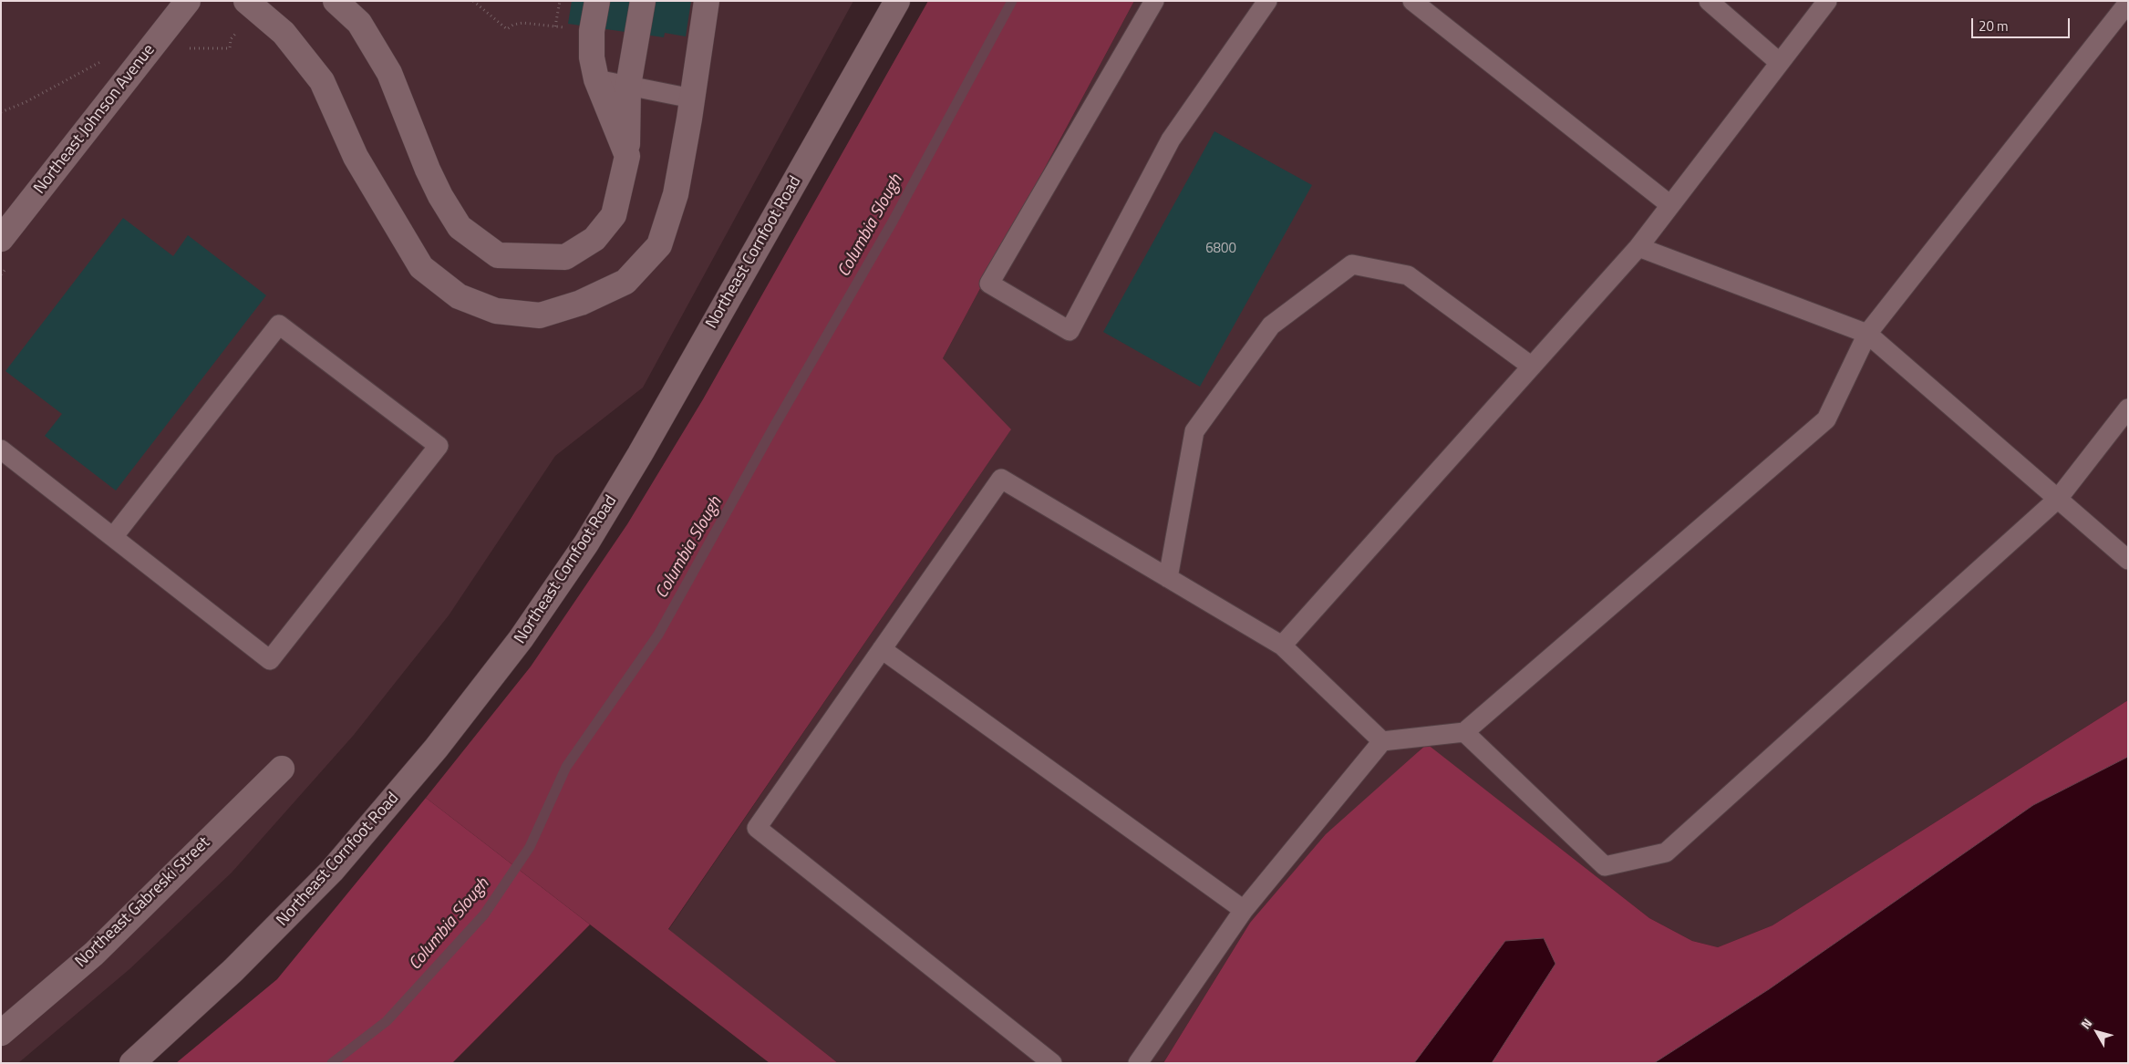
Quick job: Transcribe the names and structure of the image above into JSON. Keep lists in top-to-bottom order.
{
  "streets": {
    "street": ["Northeast Johnson Avenue", "Northeast Cornfoot Road", "Northeast Gabreski Street"]
  },
  "water": ["Columbia Slough"],
  "house_numbers": ["6800"],
  "scale_bar": "20 m",
  "north": "top left"
}
